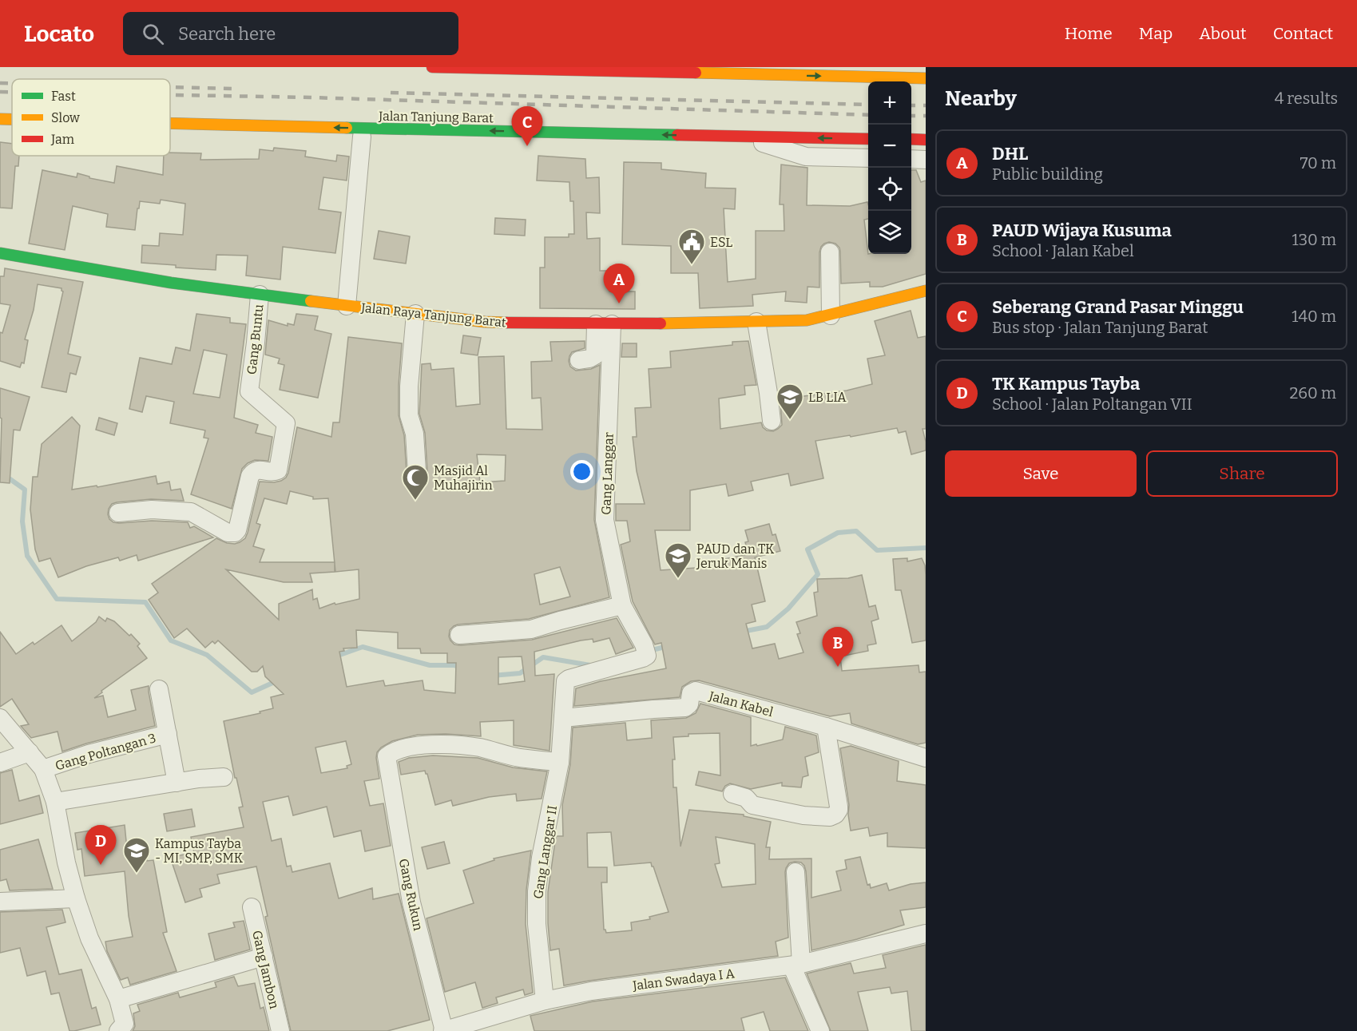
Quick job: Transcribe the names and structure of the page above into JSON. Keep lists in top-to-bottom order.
{
  "streets": {
    "main road": ["Jalan Tanjung Barat", "Jalan Raya Tanjung Barat"],
    "street": [
      "Gang Buntu",
      "Gang Langgar",
      "Jalan Kabel",
      "Gang Poltangan 3",
      "Gang Langgar II",
      "Gang Rukun",
      "Gang Jambon",
      "Jalan Swadaya I A"
    ]
  },
  "crossings": [
    ["Jalan Raya Tanjung Barat", "Gang Buntu"],
    ["Jalan Raya Tanjung Barat", "Gang Langgar"],
    ["Gang Langgar", "Gang Langgar II"],
    ["Jalan Kabel", "Gang Langgar II"],
    ["Gang Langgar II", "Gang Rukun"],
    ["Gang Langgar II", "Jalan Swadaya I A"],
    ["Gang Rukun", "Jalan Swadaya I A"]
  ],
  "places": {
    "public building": ["ESL"],
    "school or university": ["LB LIA", "PAUD dan TK Jeruk Manis", "Kampus Tayba - MI, SMP, SMK"],
    "mosque": ["Masjid Al Muhajirin"]
  },
  "legend": ["Fast", "Slow", "Jam"],
  "page": {
    "header": "Locato",
    "search": "Search here",
    "nav": [
      "Home",
      "Map",
      "About",
      "Contact"
    ],
    "heading": ["Nearby", "4 results"],
    "map_buttons": ["+", "−"],
    "pins": [
      "C",
      "A",
      "B",
      "D"
    ],
    "list": [
      {
        "mark": "A",
        "name": "DHL",
        "note": "Public building",
        "value": "70 m"
      },
      {
        "mark": "B",
        "name": "PAUD Wijaya Kusuma",
        "note": "School · Jalan Kabel",
        "value": "130 m"
      },
      {
        "mark": "C",
        "name": "Seberang Grand Pasar Minggu",
        "note": "Bus stop · Jalan Tanjung Barat",
        "value": "140 m"
      },
      {
        "mark": "D",
        "name": "TK Kampus Tayba",
        "note": "School · Jalan Poltangan VII",
        "value": "260 m"
      }
    ],
    "buttons": ["Save", "Share"]
  }
}
